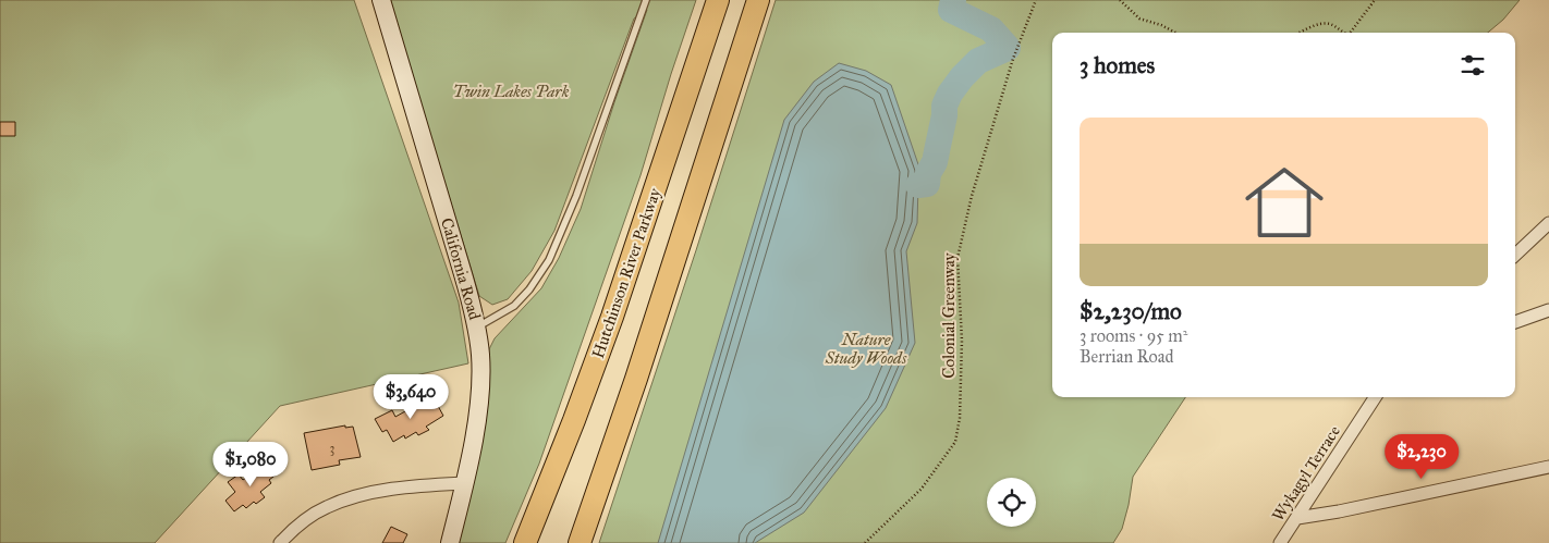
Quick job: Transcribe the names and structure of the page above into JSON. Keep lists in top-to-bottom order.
{
  "streets": {
    "highway": ["Hutchinson River Parkway"],
    "main road": ["California Road"],
    "street": ["Wykagyl Terrace"],
    "path": ["Colonial Greenway"]
  },
  "parks": ["Twin Lakes Park", "Nature Study Woods"],
  "house_numbers": ["3"],
  "page": {
    "heading": "3 homes",
    "list": [
      {
        "name": "$2,230/mo",
        "note": "3 rooms · 95 m² · Berrian Road"
      }
    ],
    "price": ["$3,640", "$2,230", "$1,080"]
  }
}
